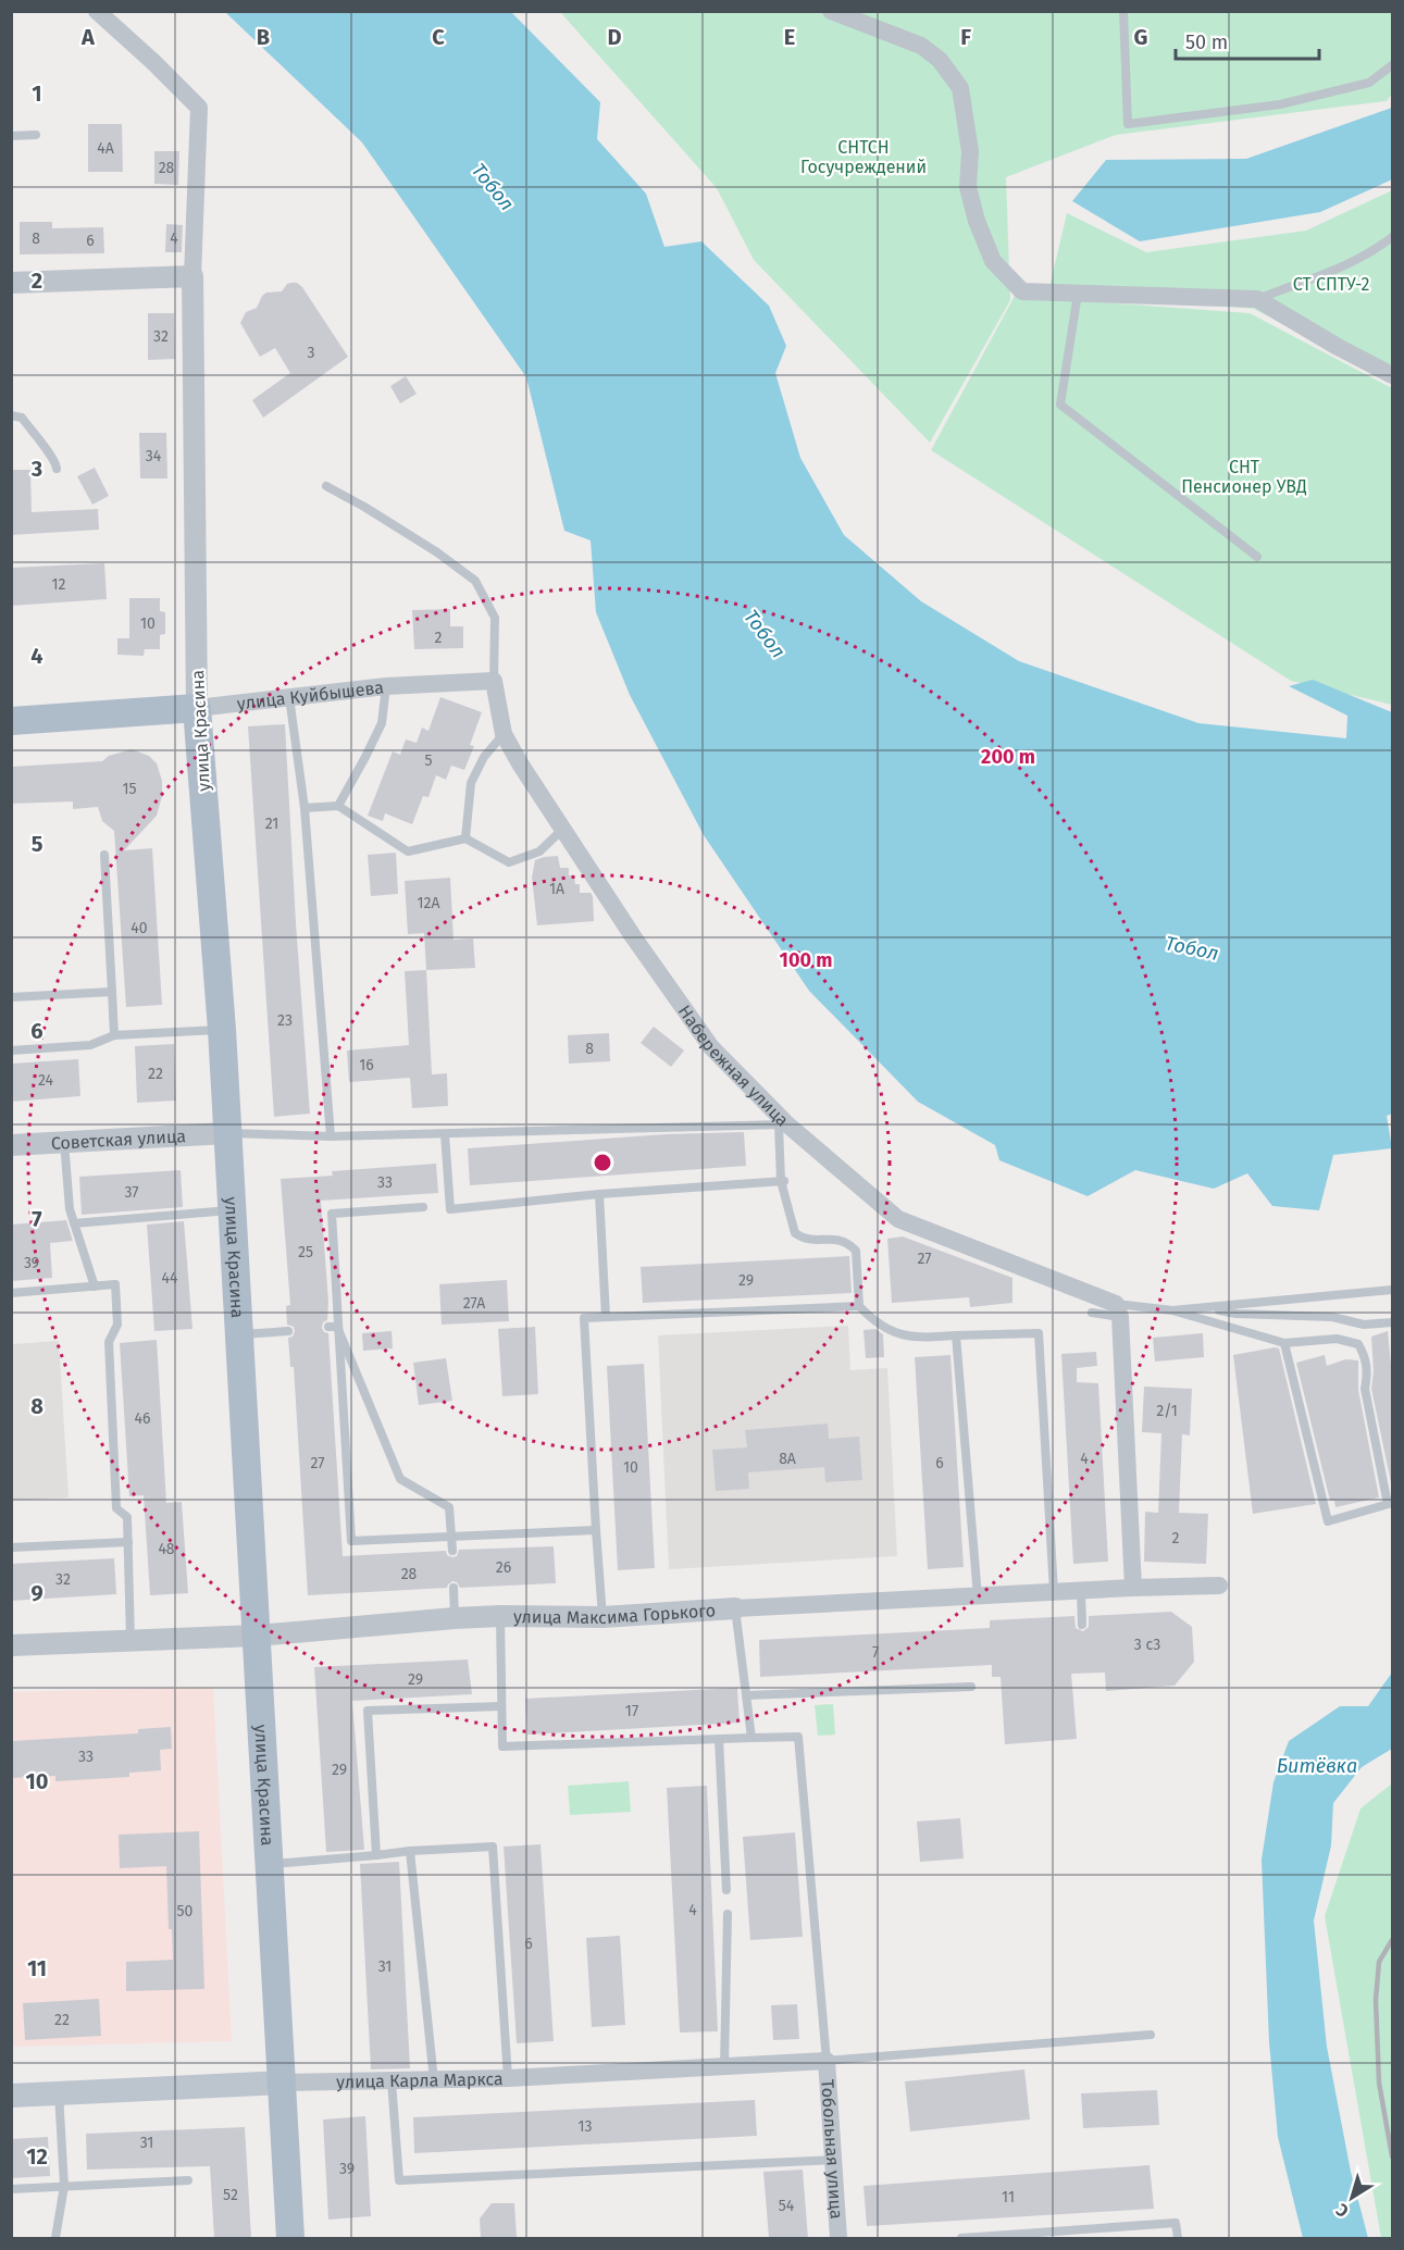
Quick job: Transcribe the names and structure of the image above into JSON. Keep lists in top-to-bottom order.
{
  "streets": {
    "main road": ["улица Куйбышева", "улица Красина", "улица Карла Маркса"],
    "street": [
      "Набережная улица",
      "Советская улица",
      "улица Максима Горького",
      "Тобольная улица"
    ]
  },
  "crossings": [
    ["улица Куйбышева", "улица Красина"],
    ["улица Куйбышева", "Набережная улица"],
    ["улица Красина", "Советская улица"],
    ["улица Красина", "улица Максима Горького"],
    ["улица Красина", "улица Карла Маркса"],
    ["улица Карла Маркса", "Тобольная улица"]
  ],
  "water": ["Тобол", "Битёвка"],
  "parks": ["СНТСН Госучреждений", "СТ СПТУ-2", "СНТ Пенсионер УВД"],
  "house_numbers": [
    "4А",
    "28",
    "8",
    "4",
    "6",
    "32",
    "3",
    "34",
    "12",
    "10",
    "2",
    "5",
    "15",
    "21",
    "1А",
    "12А",
    "40",
    "23",
    "8",
    "16",
    "22",
    "24",
    "33",
    "37",
    "25",
    "27",
    "39",
    "44",
    "29",
    "27А",
    "2/1",
    "46",
    "8А",
    "4",
    "27",
    "6",
    "10",
    "2",
    "48",
    "26",
    "28",
    "32",
    "3 с3",
    "7",
    "29",
    "17",
    "33",
    "29",
    "4",
    "50",
    "6",
    "31",
    "22",
    "13",
    "31",
    "39",
    "52",
    "11",
    "54"
  ],
  "scale_bar": "50 m",
  "north": "bottom left",
  "grid": {
    "columns": [
      "A",
      "B",
      "C",
      "D",
      "E",
      "F",
      "G"
    ],
    "rows": [
      "1",
      "2",
      "3",
      "4",
      "5",
      "6",
      "7",
      "8",
      "9",
      "10",
      "11",
      "12"
    ]
  },
  "rings": ["200 m", "100 m"]
}
